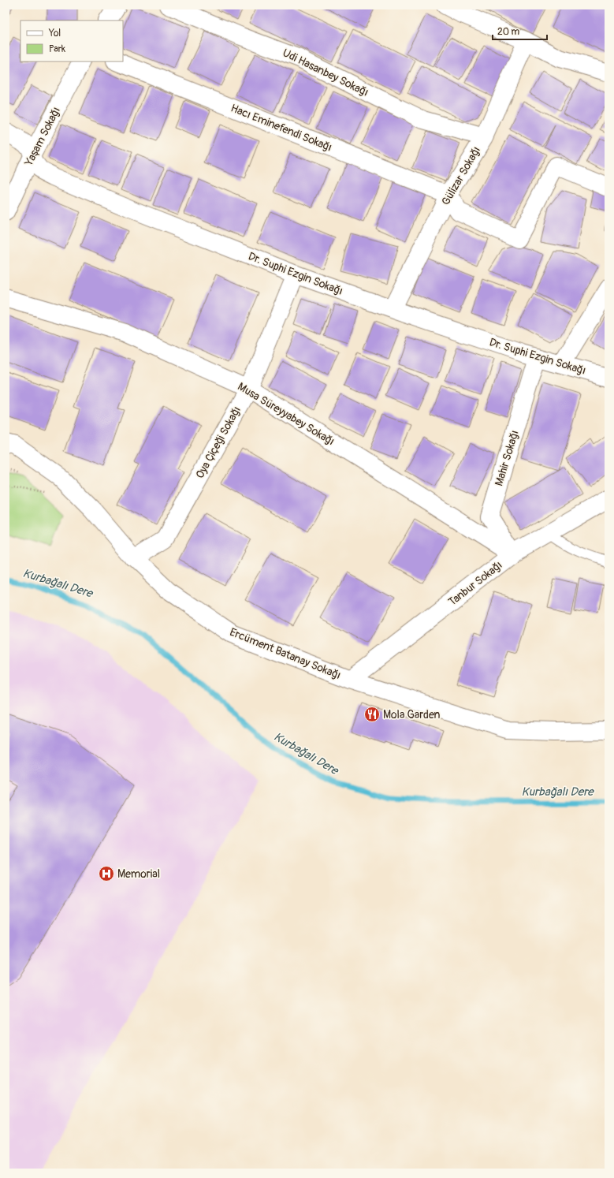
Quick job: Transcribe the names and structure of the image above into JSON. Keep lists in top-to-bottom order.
{
  "streets": {
    "street": [
      "Udi Hasanbey Sokağı",
      "Hacı Eminefendi Sokağı",
      "Yaşam Sokağı",
      "Gülizar Sokağı",
      "Dr. Suphi Ezgin Sokağı",
      "Musa Süreyyabey Sokağı",
      "Oya Çiçeği Sokağı",
      "Mahir Sokağı",
      "Tanbur Sokağı",
      "Ercüment Batanay Sokağı"
    ]
  },
  "crossings": [
    ["Udi Hasanbey Sokağı", "Gülizar Sokağı"],
    ["Hacı Eminefendi Sokağı", "Gülizar Sokağı"],
    ["Yaşam Sokağı", "Dr. Suphi Ezgin Sokağı"],
    ["Gülizar Sokağı", "Dr. Suphi Ezgin Sokağı"],
    ["Dr. Suphi Ezgin Sokağı", "Oya Çiçeği Sokağı"],
    ["Dr. Suphi Ezgin Sokağı", "Mahir Sokağı"],
    ["Musa Süreyyabey Sokağı", "Oya Çiçeği Sokağı"],
    ["Musa Süreyyabey Sokağı", "Mahir Sokağı"],
    ["Musa Süreyyabey Sokağı", "Tanbur Sokağı"],
    ["Oya Çiçeği Sokağı", "Ercüment Batanay Sokağı"],
    ["Mahir Sokağı", "Tanbur Sokağı"],
    ["Tanbur Sokağı", "Ercüment Batanay Sokağı"]
  ],
  "water": ["Kurbağalı Dere"],
  "places": {
    "restaurant": ["Mola Garden"],
    "hospital": ["Memorial"]
  },
  "legend": ["Yol", "Park"],
  "scale_bar": "20 m"
}
